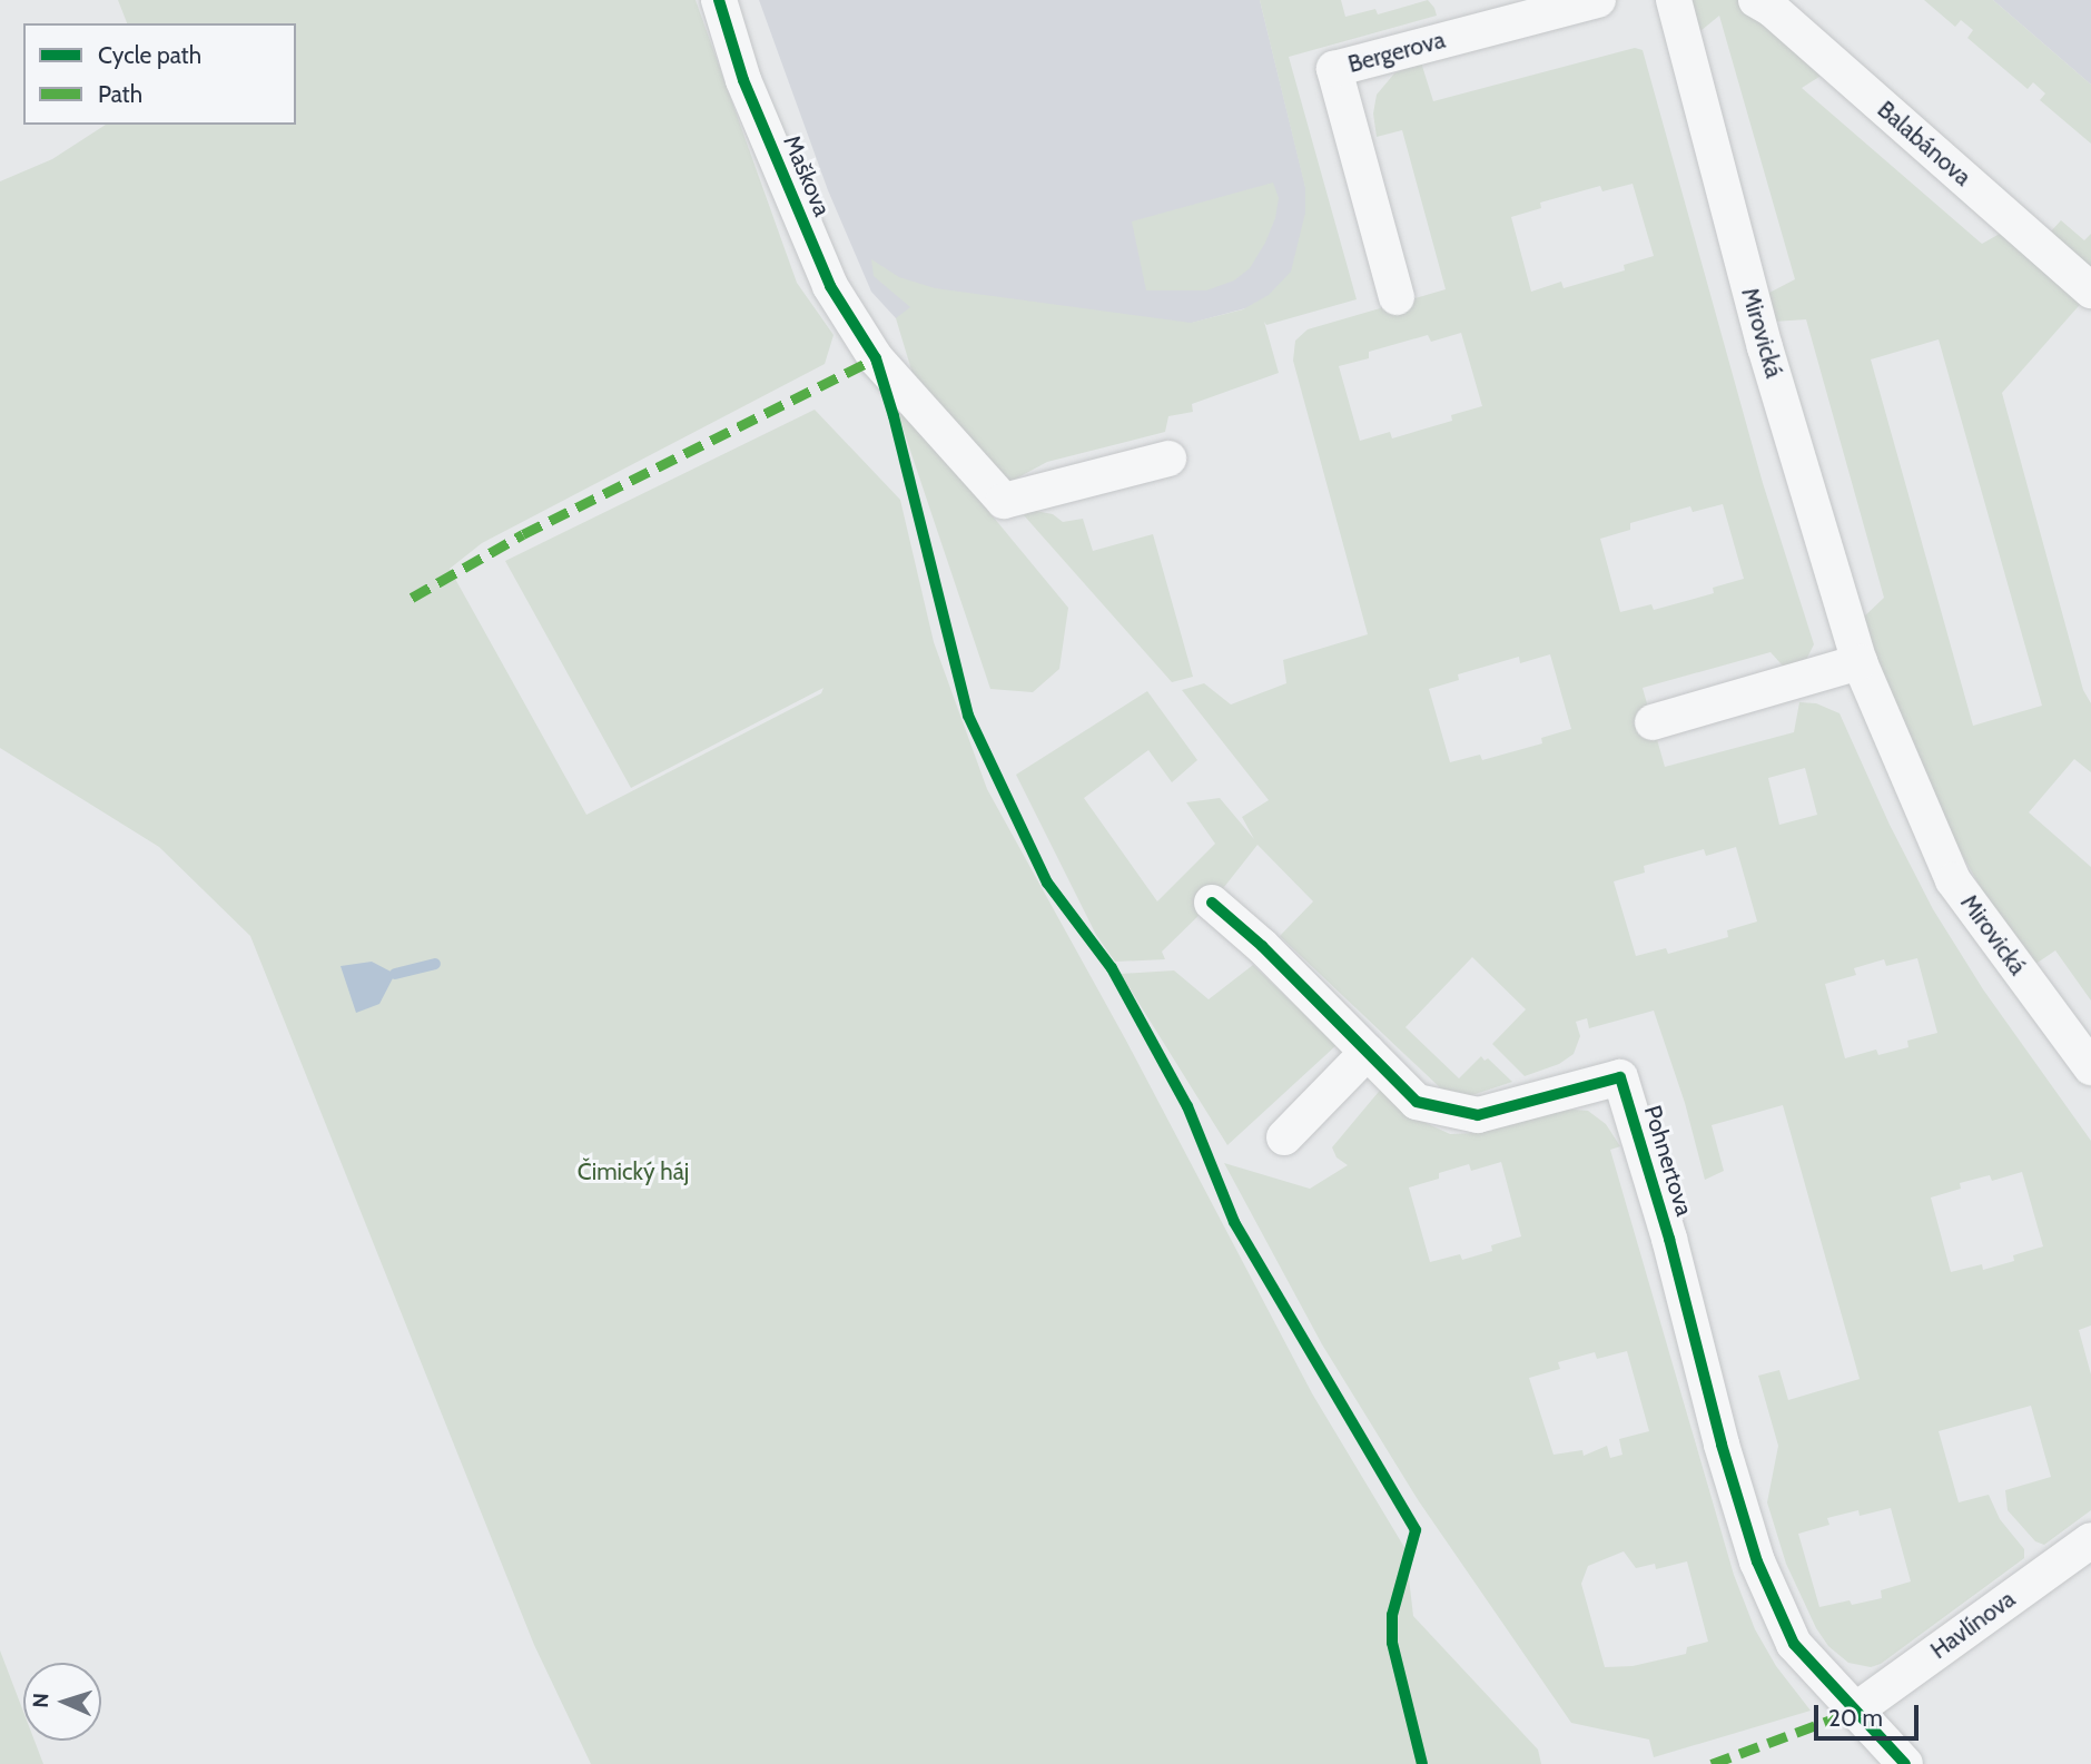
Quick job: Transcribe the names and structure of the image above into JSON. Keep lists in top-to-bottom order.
{
  "streets": {
    "street": [
      "Bergerova",
      "Balabánova",
      "Maškova",
      "Mirovická",
      "Pohnertova",
      "Havlínova"
    ]
  },
  "crossings": [
    ["Pohnertova", "Havlínova"]
  ],
  "parks": ["Čimický háj"],
  "legend": ["Cycle path", "Path"],
  "scale_bar": "20 m",
  "north": "left"
}
